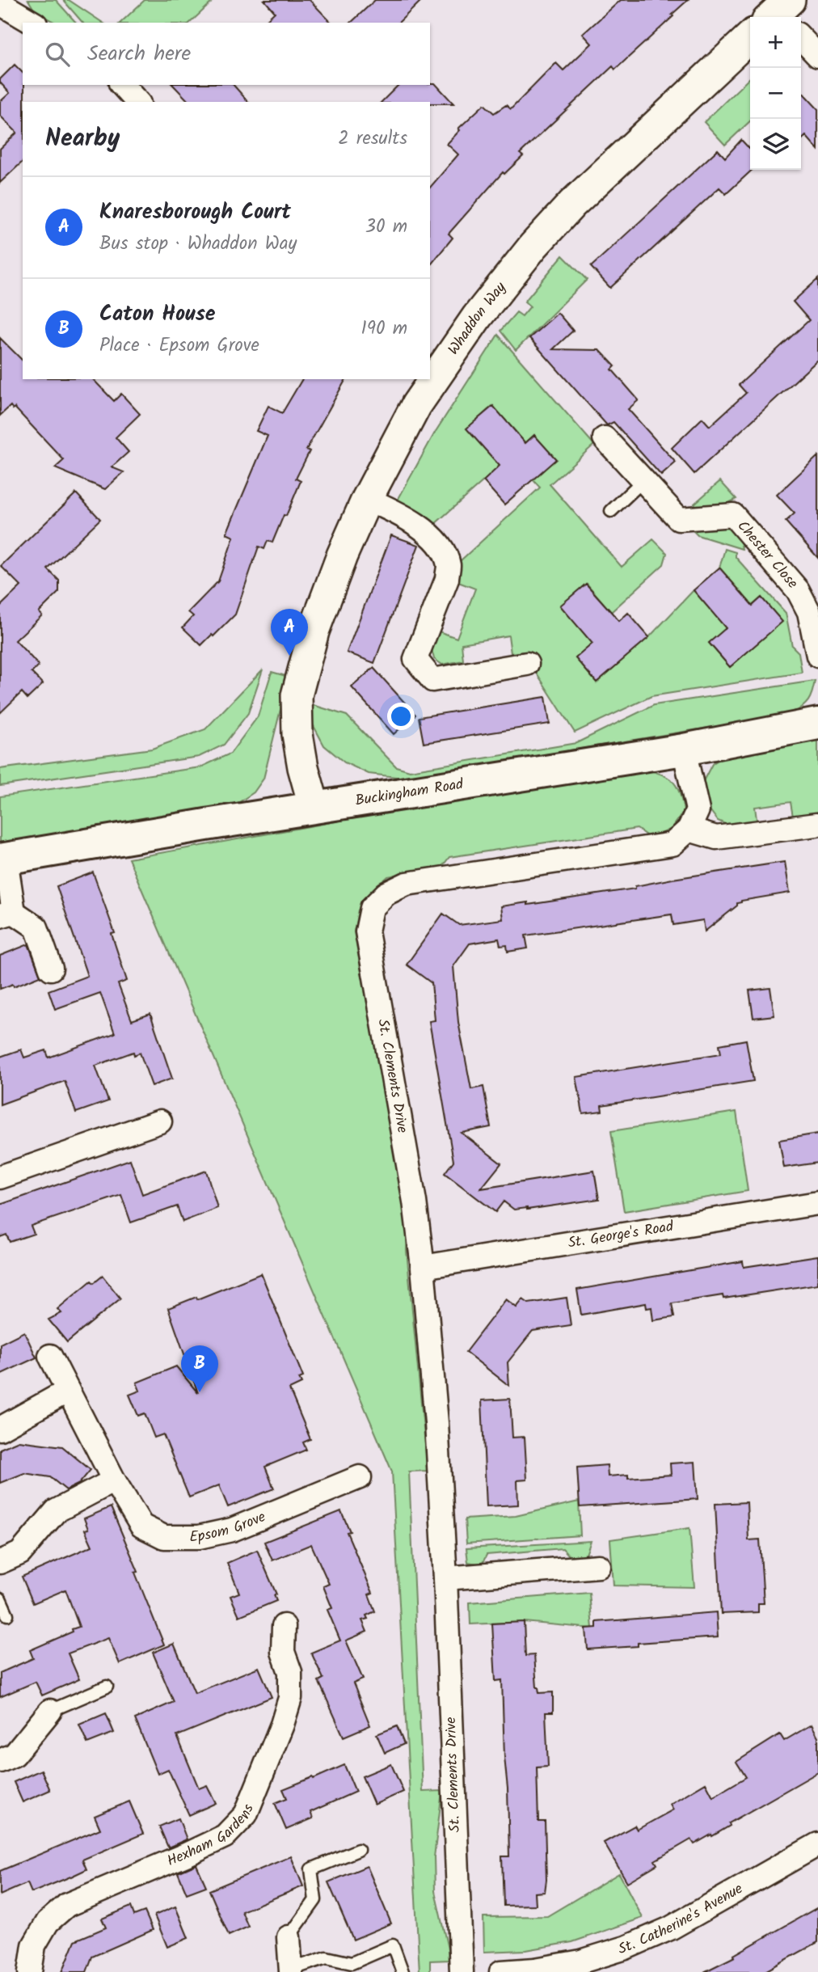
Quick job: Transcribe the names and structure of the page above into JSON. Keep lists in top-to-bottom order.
{
  "streets": {
    "main road": ["Buckingham Road"],
    "street": [
      "Whaddon Way",
      "Chester Close",
      "St. Clements Drive",
      "St. George's Road",
      "Epsom Grove",
      "Hexham Gardens",
      "St. Catherine's Avenue"
    ]
  },
  "crossings": [
    ["Whaddon Way", "Buckingham Road"],
    ["St. Clements Drive", "St. George's Road"]
  ],
  "page": {
    "map_buttons": ["+", "−"],
    "search": "Search here",
    "heading": ["Nearby", "2 results"],
    "list": [
      {
        "mark": "A",
        "name": "Knaresborough Court",
        "note": "Bus stop · Whaddon Way",
        "value": "30 m"
      },
      {
        "mark": "B",
        "name": "Caton House",
        "note": "Place · Epsom Grove",
        "value": "190 m"
      }
    ],
    "pins": ["A", "B"]
  }
}
